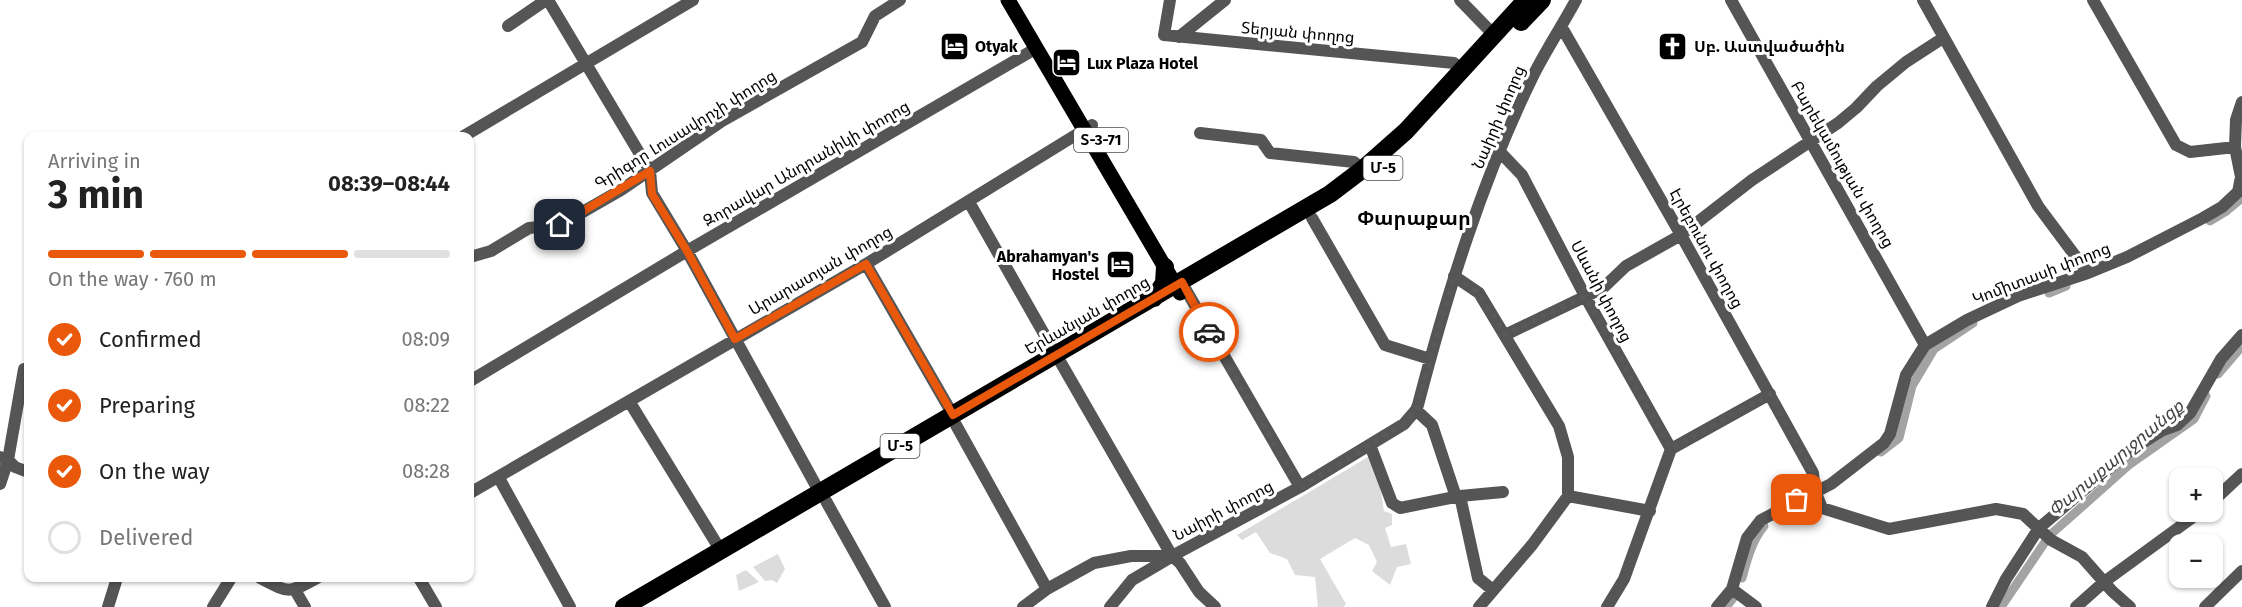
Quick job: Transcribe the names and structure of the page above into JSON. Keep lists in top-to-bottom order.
{
  "streets": {
    "highway": ["Մ-5", "Երևանյան փողոց"],
    "main road": ["Տ-3-71"],
    "street": [
      "Տերյան փողոց",
      "Նաիրի փողոց",
      "Գրիգոր Լուսավորչի փողոց",
      "Զորավար Անդրանիկի փողոց",
      "Բարեկամության փողոց",
      "Էրեբունու փողոց",
      "Արարատյան փողոց",
      "Կոմիտասի փողոց",
      "Սևանի փողոց"
    ]
  },
  "crossings": [
    ["Տերյան փողոց", "Երևանյան փողոց"],
    ["Նաիրի փողոց", "Էրեբունու փողոց"],
    ["Նաիրի փողոց", "Սևանի փողոց"],
    ["Տ-3-71", "Զորավար Անդրանիկի փողոց"],
    ["Տ-3-71", "Արարատյան փողոց"],
    ["Տ-3-71", "Երևանյան փողոց"],
    ["Բարեկամության փողոց", "Կոմիտասի փողոց"],
    ["Էրեբունու փողոց", "Կոմիտասի փողոց"]
  ],
  "districts": ["Փարաքար"],
  "water": ["Փարաքար ջրանցք"],
  "places": {
    "hotel": ["Otyak", "Lux Plaza Hotel", "Abrahamyan's Hostel"],
    "church": ["Սբ. Աստվածածին"]
  },
  "page": {
    "heading": ["3 min", "Arriving in", "08:39–08:44"],
    "bar": "On the way · 760 m",
    "list": [
      ["Confirmed", "08:09"],
      ["Preparing", "08:22"],
      ["On the way", "08:28"],
      "Delivered"
    ],
    "map_buttons": ["+", "−"]
  }
}
